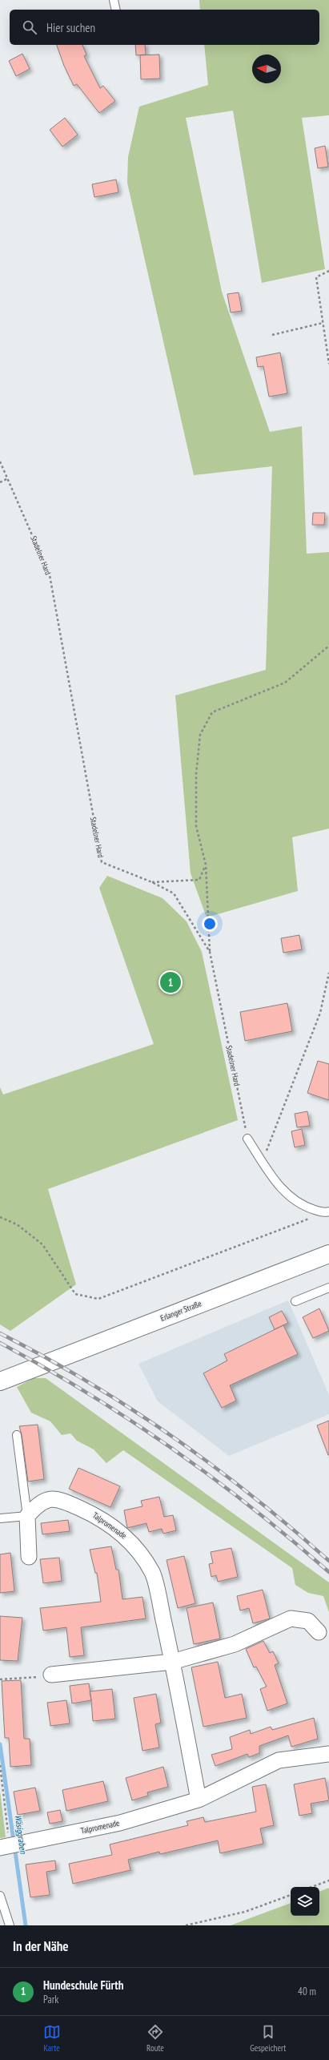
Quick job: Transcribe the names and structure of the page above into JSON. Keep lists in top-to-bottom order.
{
  "streets": {
    "main road": ["Erlanger Straße"],
    "street": ["Talpromenade"],
    "path": ["Stadelner Hard"]
  },
  "water": ["Wäsiggraben"],
  "north": "left",
  "page": {
    "search": "Hier suchen",
    "pins": "1",
    "heading": "In der Nähe",
    "list": [
      {
        "mark": "1",
        "name": "Hundeschule Fürth",
        "note": "Park",
        "value": "40 m"
      }
    ],
    "nav": ["Karte", "Route", "Gespeichert"]
  }
}
